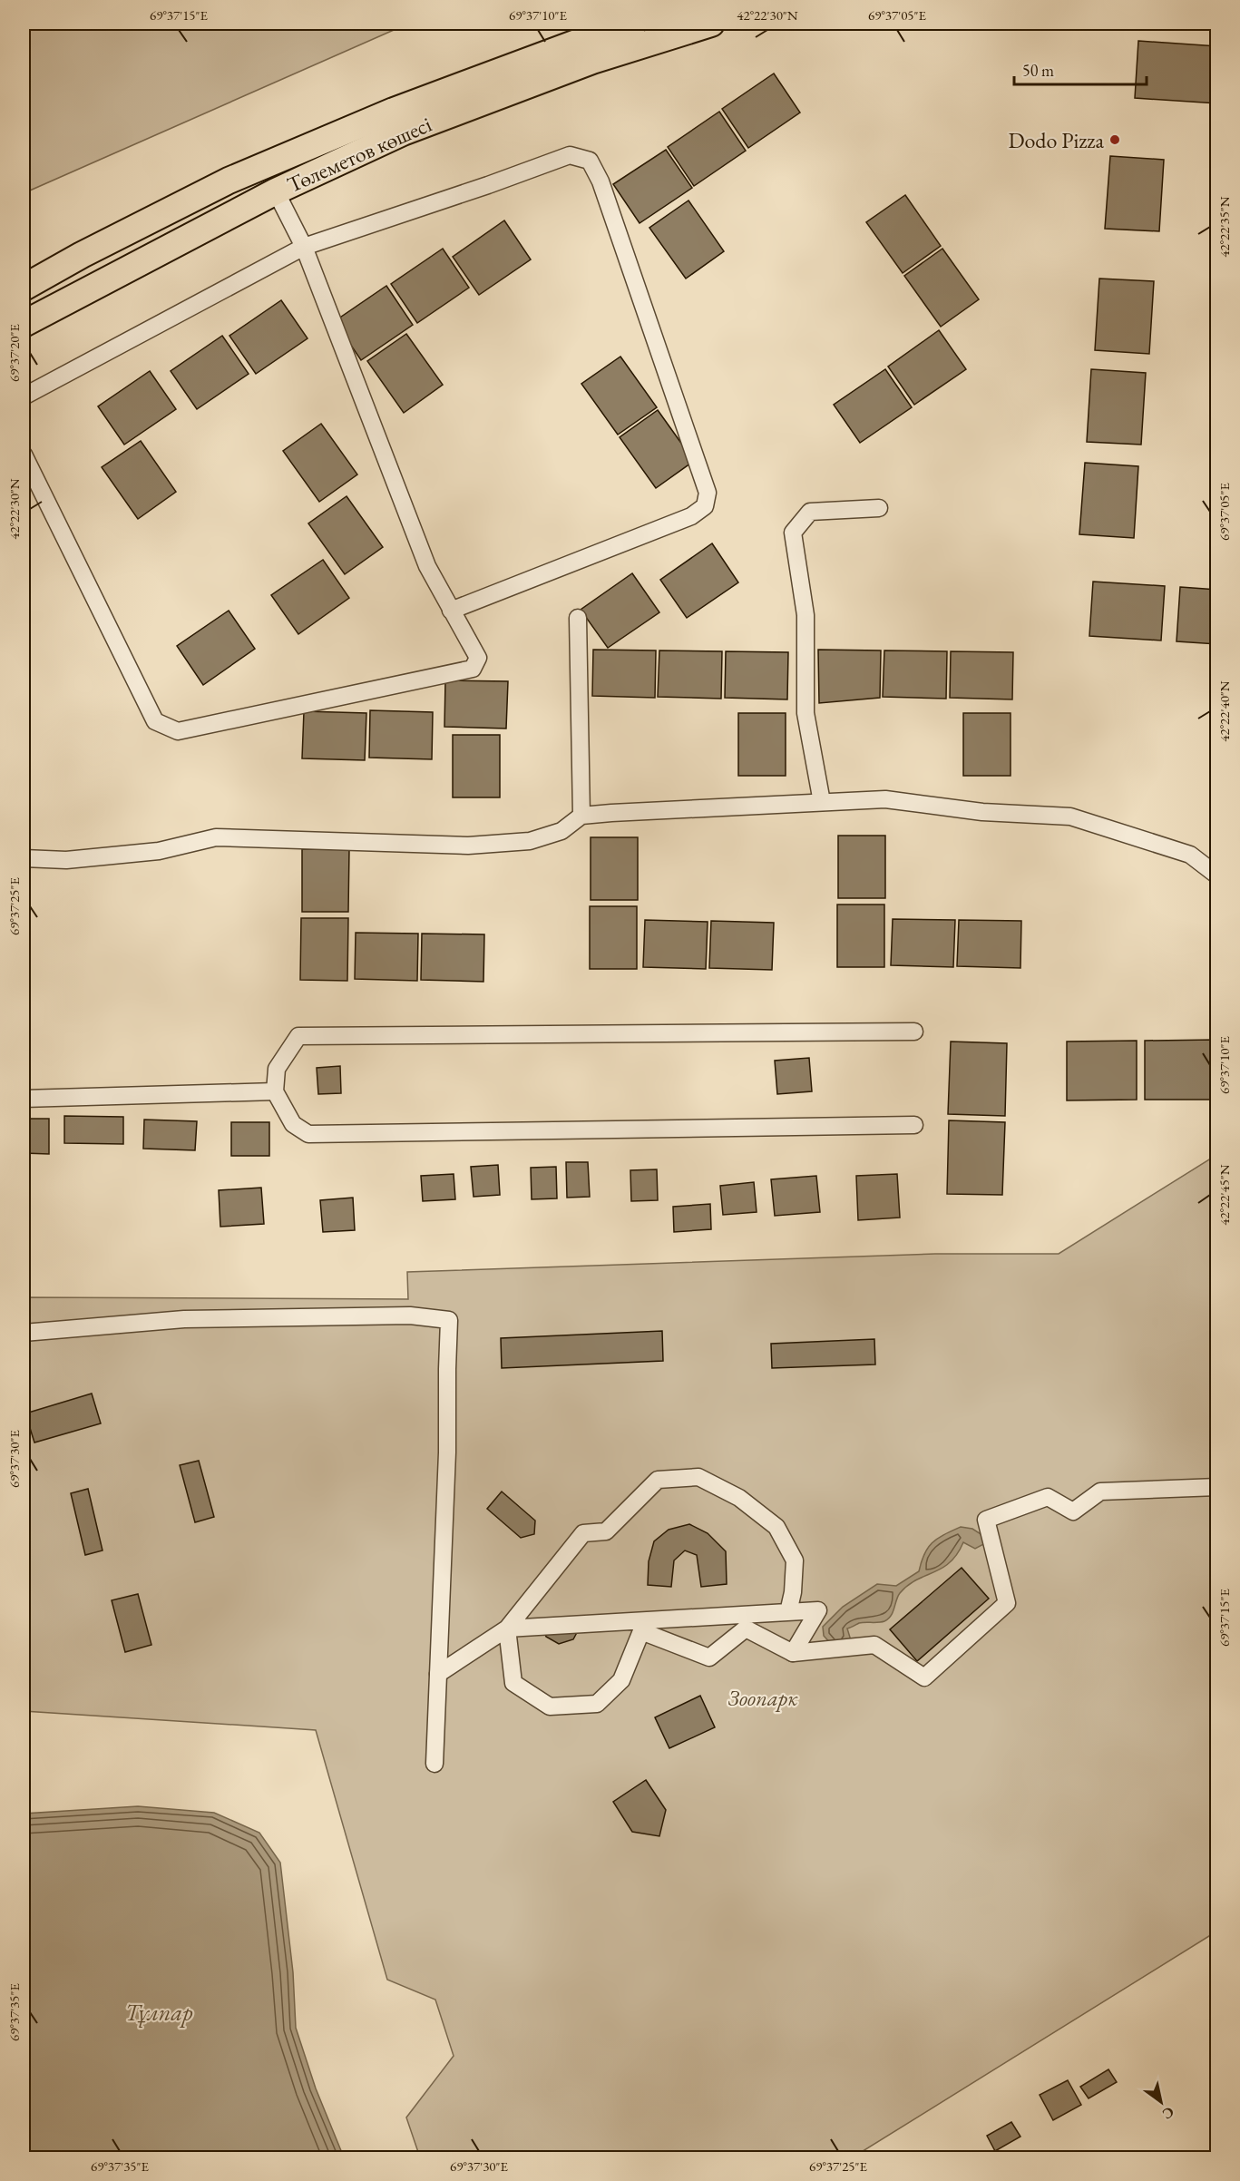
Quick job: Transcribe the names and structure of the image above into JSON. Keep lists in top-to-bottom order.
{
  "streets": {
    "main road": ["Төлеметов көшесі"]
  },
  "water": ["Тұлпар"],
  "parks": ["Зоопарк"],
  "places": ["Dodo Pizza"],
  "scale_bar": "50 m",
  "north": "bottom right",
  "coordinates": [
    "69°37'15\"E",
    "69°37'10\"E",
    "42°22'30\"N",
    "69°37'05\"E",
    "42°22'35\"N",
    "69°37'20\"E",
    "42°22'40\"N",
    "69°37'25\"E",
    "42°22'45\"N",
    "69°37'30\"E",
    "69°37'35\"E"
  ]
}
